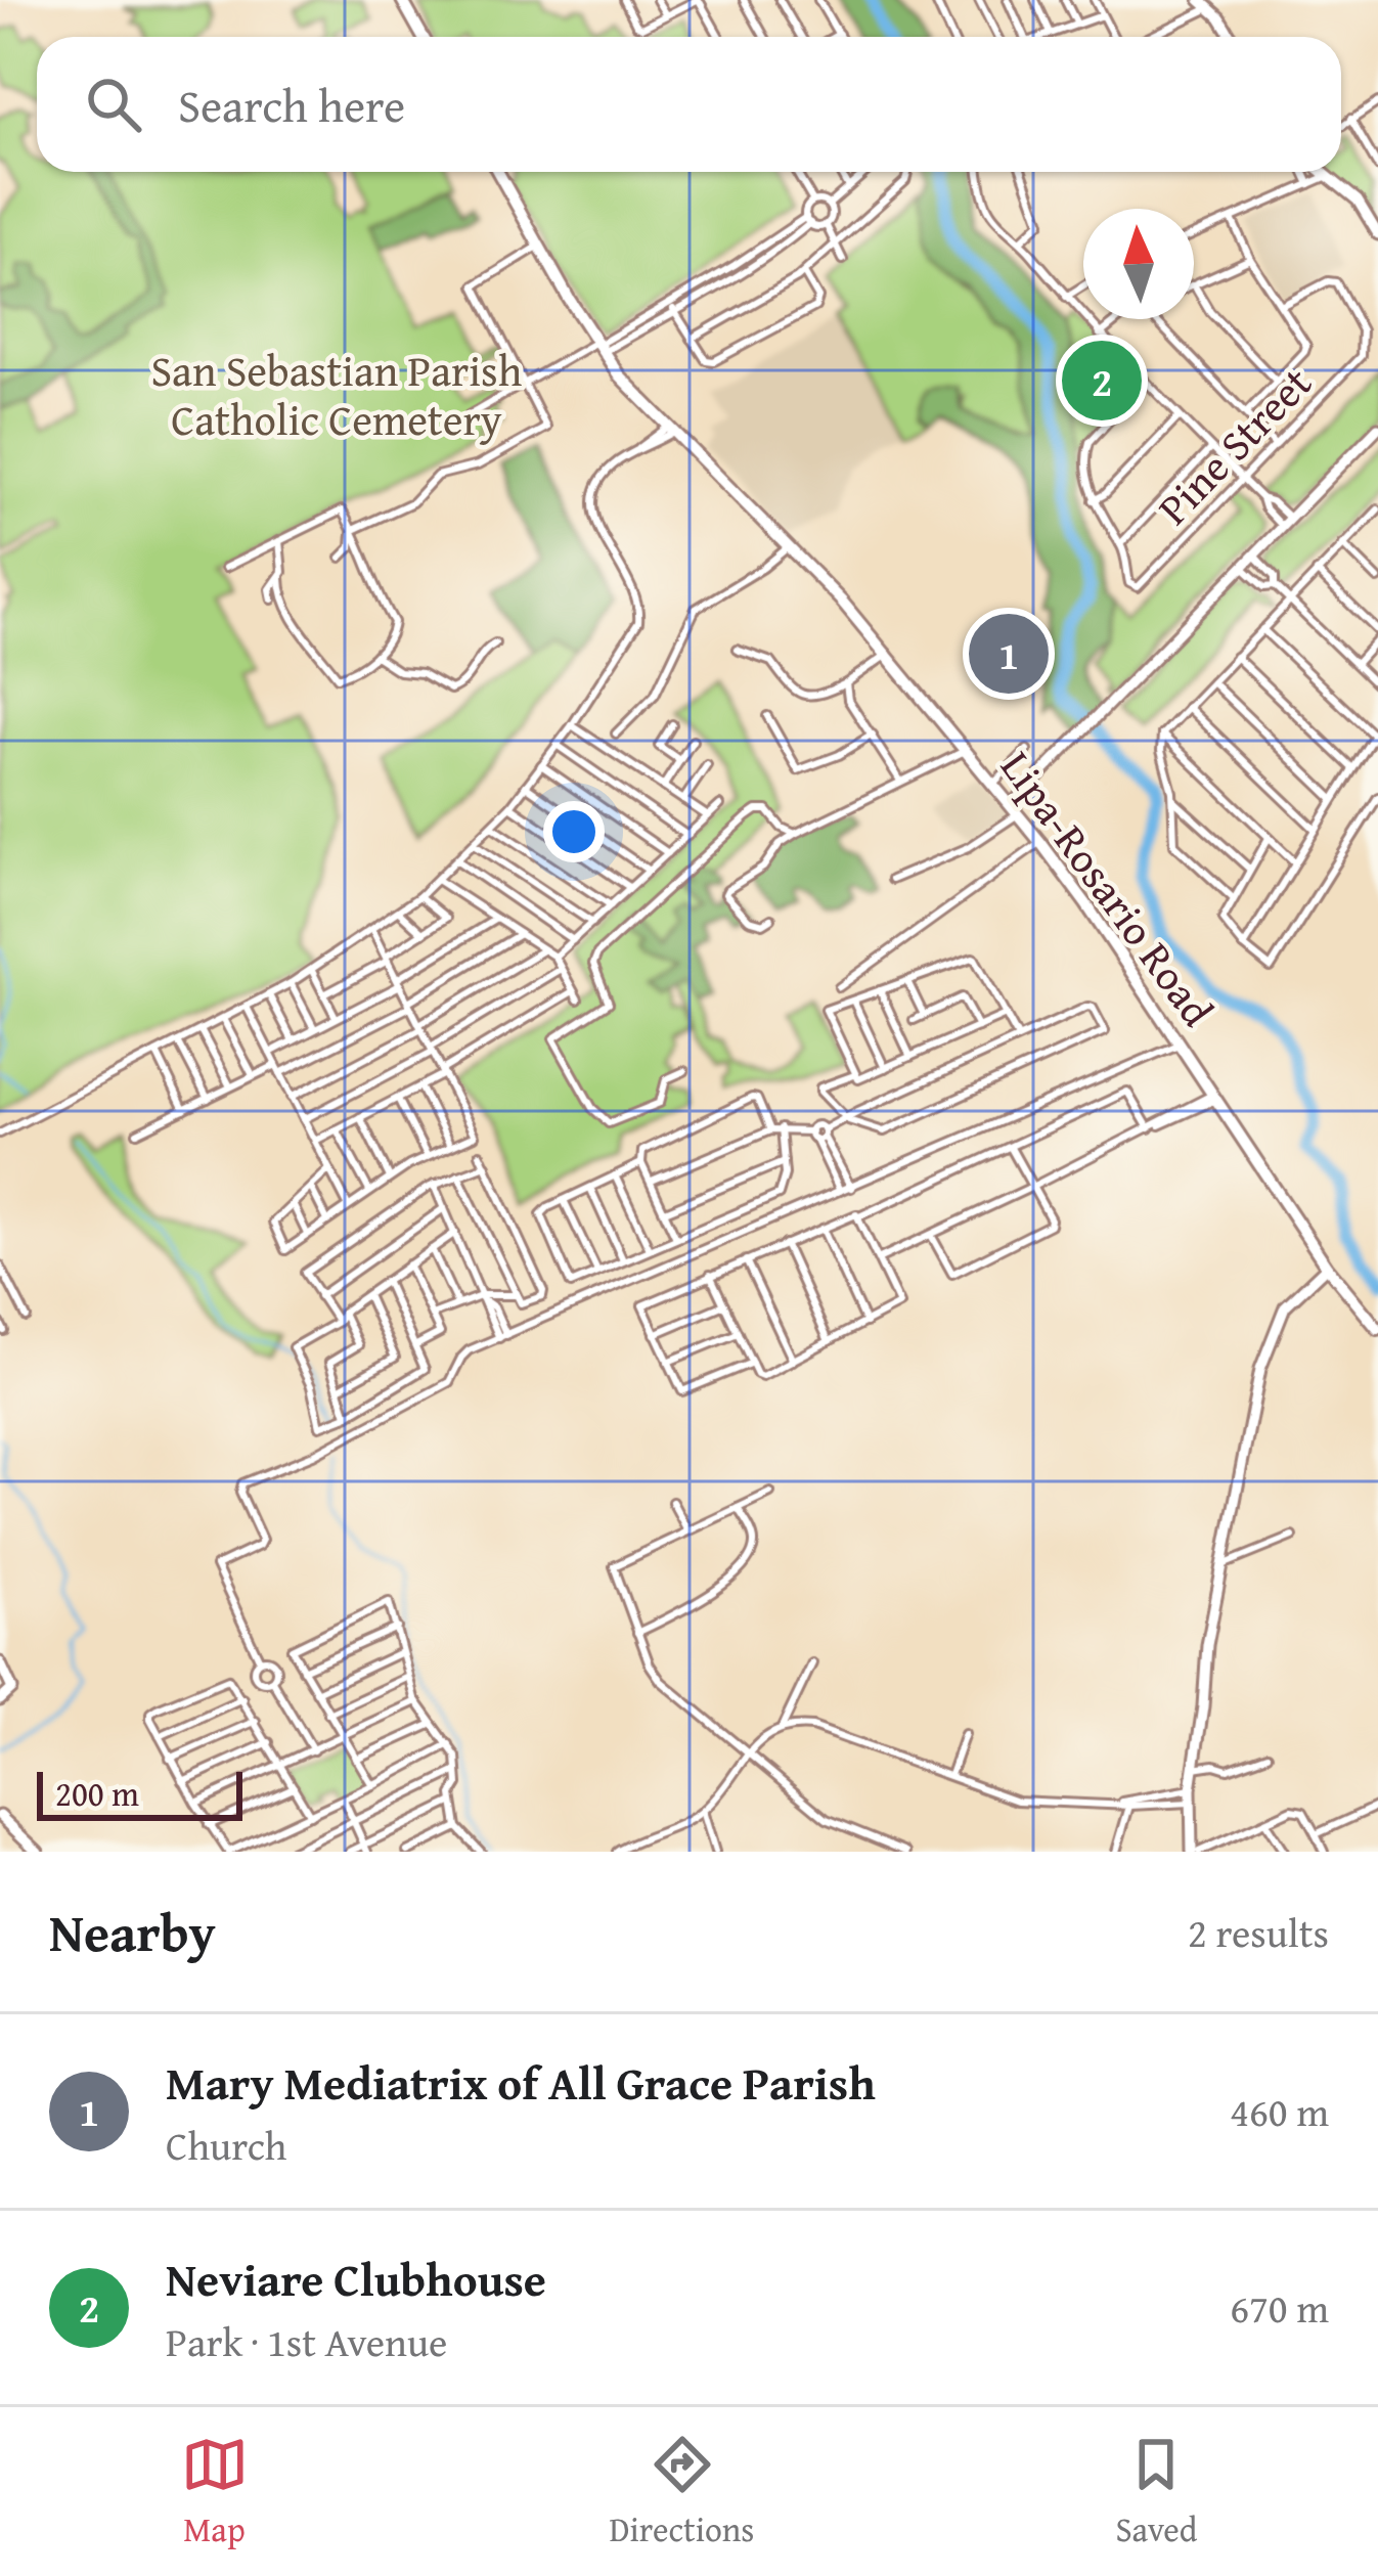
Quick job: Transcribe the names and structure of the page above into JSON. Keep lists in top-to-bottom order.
{
  "streets": {
    "main road": ["Lipa-Rosario Road"],
    "street": ["Pine Street"]
  },
  "parks": ["San Sebastian Parish Catholic Cemetery"],
  "scale_bar": "200 m",
  "north": "top",
  "page": {
    "search": "Search here",
    "pins": ["2", "1"],
    "scale": "200 m",
    "heading": ["Nearby", "2 results"],
    "list": [
      {
        "mark": "1",
        "name": "Mary Mediatrix of All Grace Parish",
        "note": "Church",
        "value": "460 m"
      },
      {
        "mark": "2",
        "name": "Neviare Clubhouse",
        "note": "Park · 1st Avenue",
        "value": "670 m"
      }
    ],
    "nav": ["Map", "Directions", "Saved"]
  }
}
